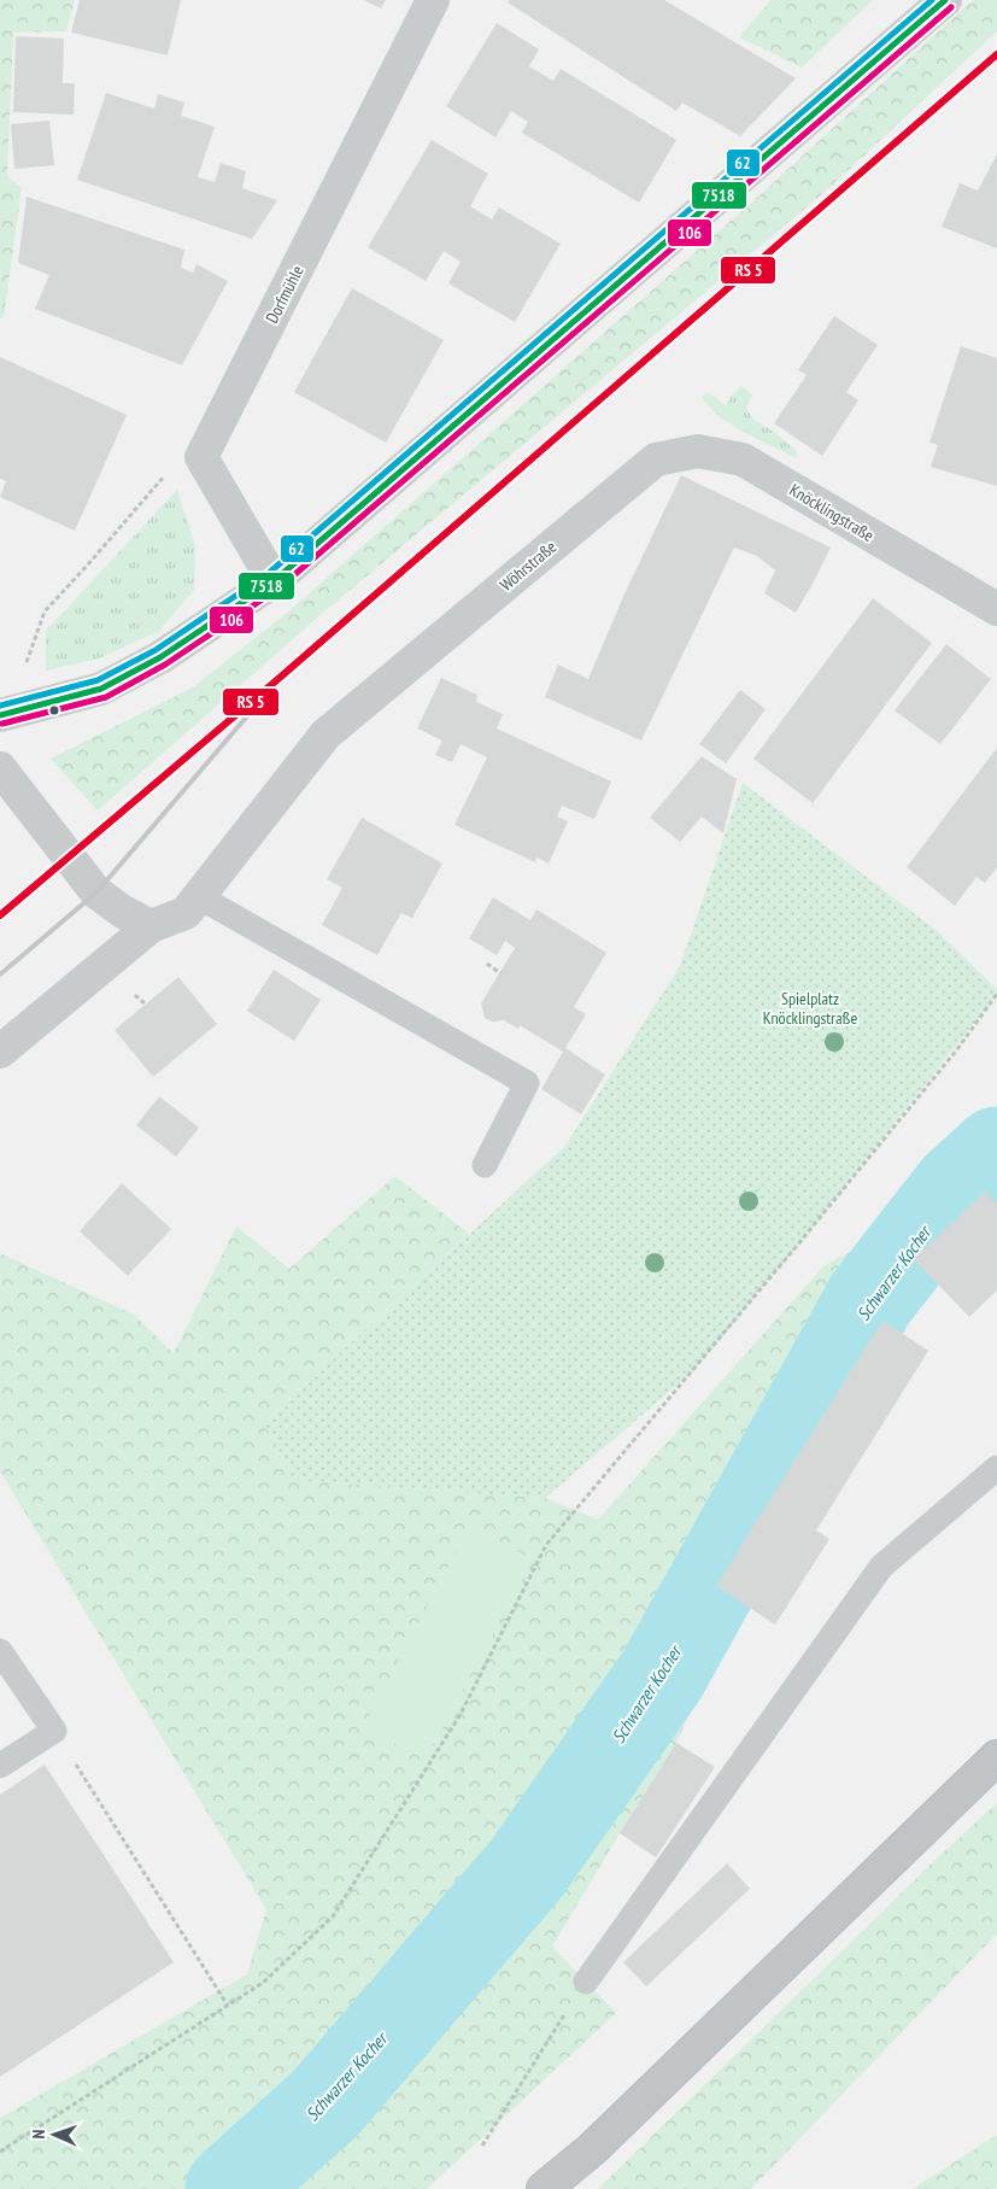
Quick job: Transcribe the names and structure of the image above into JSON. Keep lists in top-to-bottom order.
{
  "streets": {
    "street": ["Dorfmühle", "Knöcklingstraße", "Wöhrstraße"]
  },
  "crossings": [
    ["Knöcklingstraße", "Wöhrstraße"]
  ],
  "water": ["Schwarzer Kocher"],
  "parks": ["Spielplatz Knöcklingstraße"],
  "lines": ["transit line 7518", "transit line 62", "transit line 106"],
  "north": "left"
}
